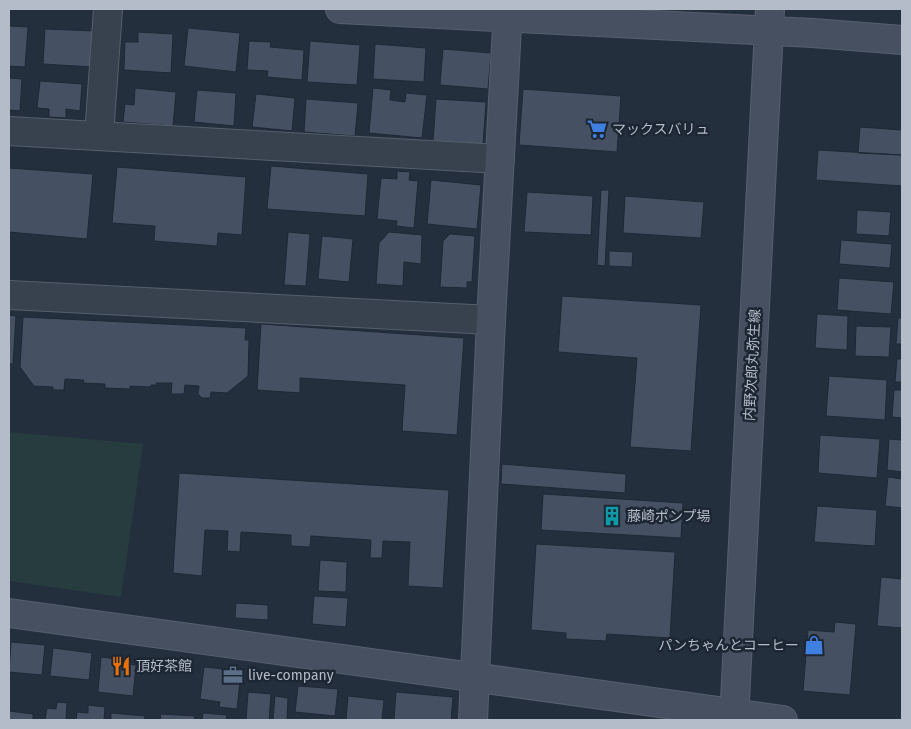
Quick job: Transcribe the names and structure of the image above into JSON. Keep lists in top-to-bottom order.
{
  "streets": {
    "street": ["内野次郎丸弥生線"]
  },
  "places": {
    "supermarket": ["マックスバリュ"],
    "building": ["藤崎ポンプ場"],
    "shop": ["パンちゃんとコーヒー"],
    "restaurant": ["頂好茶館"],
    "office": ["live-company"]
  }
}
